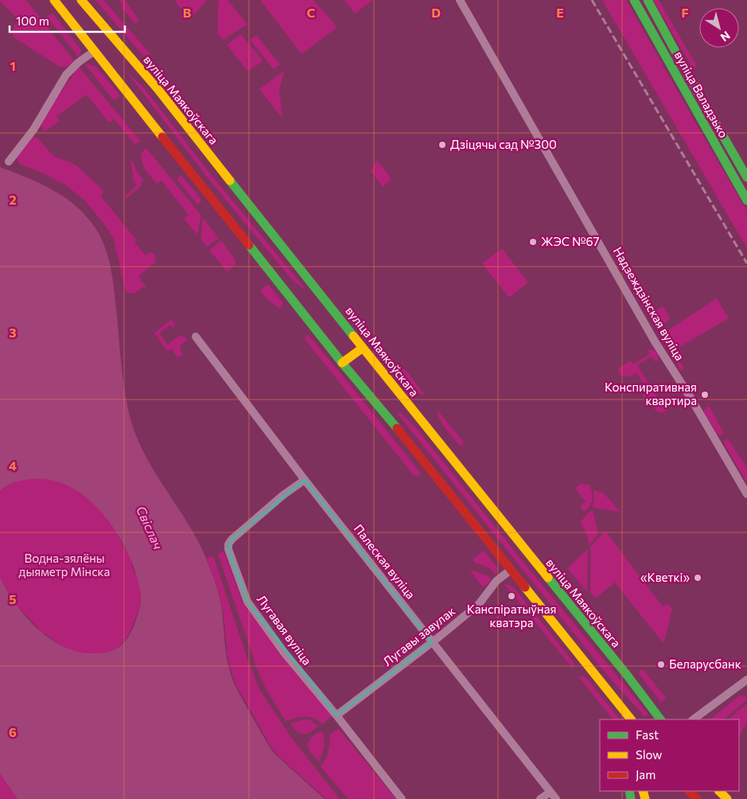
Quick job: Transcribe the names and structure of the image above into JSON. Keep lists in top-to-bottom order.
{
  "streets": {
    "main road": ["вуліца Валадзько", "вуліца Маякоўскага"],
    "street": [
      "Надзеждзінская вуліца",
      "Палеская вуліца",
      "Лугавая вуліца",
      "Лугавы завулак"
    ]
  },
  "crossings": [
    ["вуліца Маякоўскага", "Лугавы завулак"],
    ["Палеская вуліца", "Лугавая вуліца"],
    ["Палеская вуліца", "Лугавы завулак"],
    ["Лугавая вуліца", "Лугавы завулак"]
  ],
  "water": ["Свіслач"],
  "parks": ["Водна-зялёны дыяметр Мінска"],
  "places": [
    "Дзіцячы сад №300",
    "ЖЭС №67",
    "Конспиративная квартира",
    "«Кветкі»",
    "Канспіратыўная кватэра",
    "Беларусбанк"
  ],
  "legend": ["Fast", "Slow", "Jam"],
  "scale_bar": "100 m",
  "north": "bottom right",
  "grid": {
    "columns": [
      "B",
      "C",
      "D",
      "E",
      "F"
    ],
    "rows": [
      "1",
      "2",
      "3",
      "4",
      "5",
      "6"
    ]
  }
}
